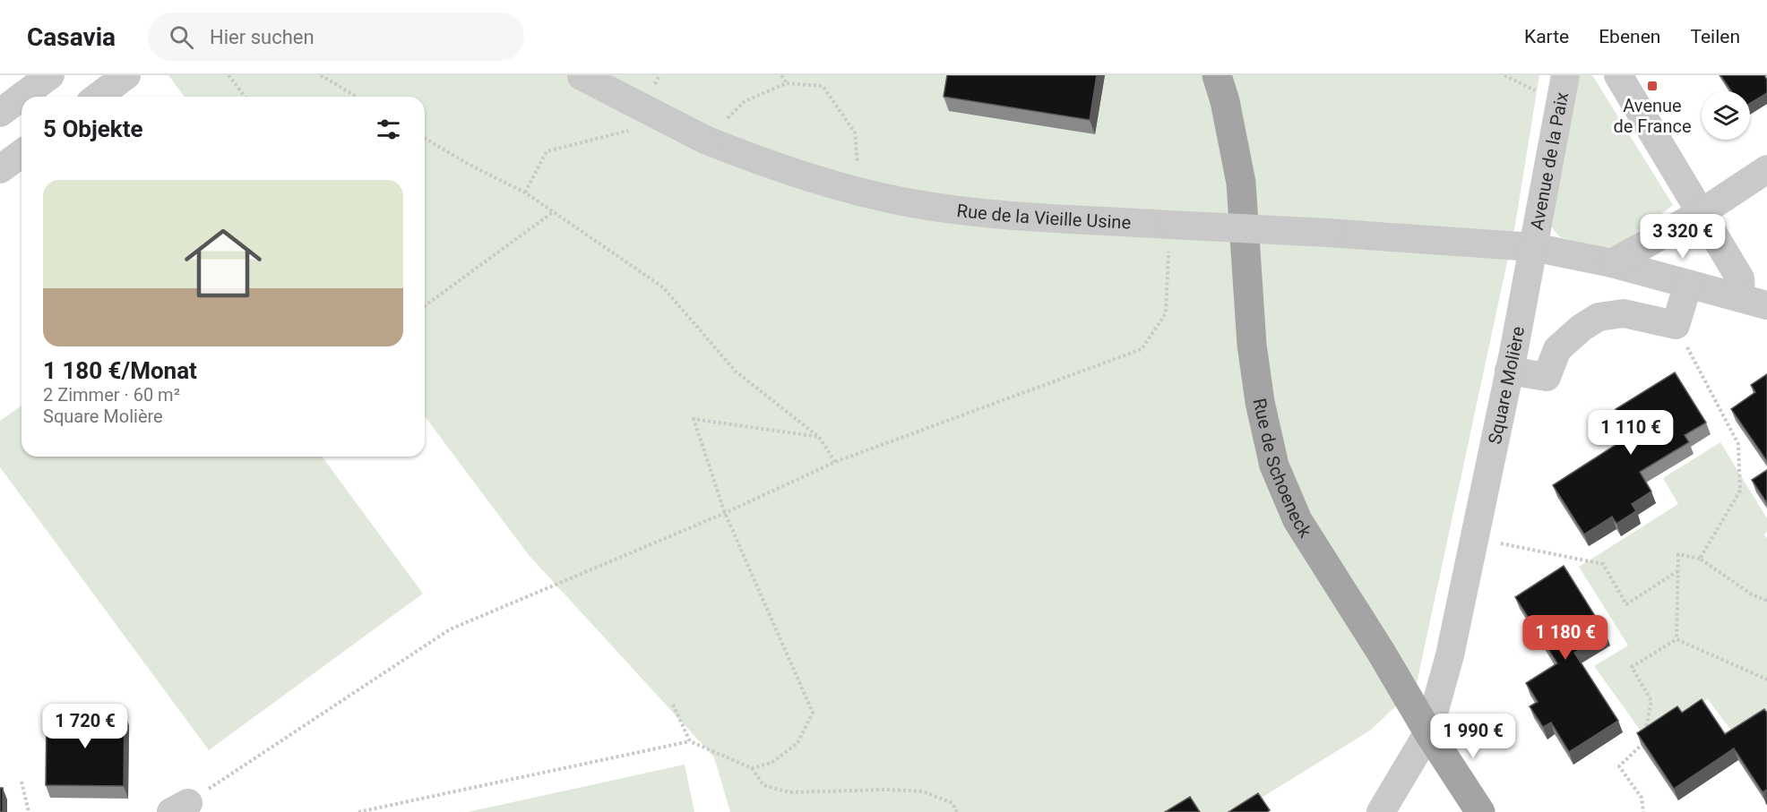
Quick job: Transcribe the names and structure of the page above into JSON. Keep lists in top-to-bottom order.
{
  "streets": {
    "main road": ["Rue de Schoeneck"],
    "street": ["Avenue de la Paix", "Rue de la Vieille Usine", "Square Molière"]
  },
  "crossings": [
    ["Avenue de la Paix", "Rue de la Vieille Usine"],
    ["Avenue de la Paix", "Square Molière"],
    ["Rue de la Vieille Usine", "Square Molière"],
    ["Square Molière", "Rue de Schoeneck"]
  ],
  "places": {
    "transit": ["Avenue de France"]
  },
  "page": {
    "header": "Casavia",
    "search": "Hier suchen",
    "nav": ["Karte", "Ebenen", "Teilen"],
    "heading": "5 Objekte",
    "list": [
      {
        "name": "1 180 €/Monat",
        "note": "2 Zimmer · 60 m² · Square Molière"
      }
    ],
    "price": [
      "3 320 €",
      "1 110 €",
      "1 180 €",
      "1 720 €",
      "1 990 €"
    ]
  }
}
